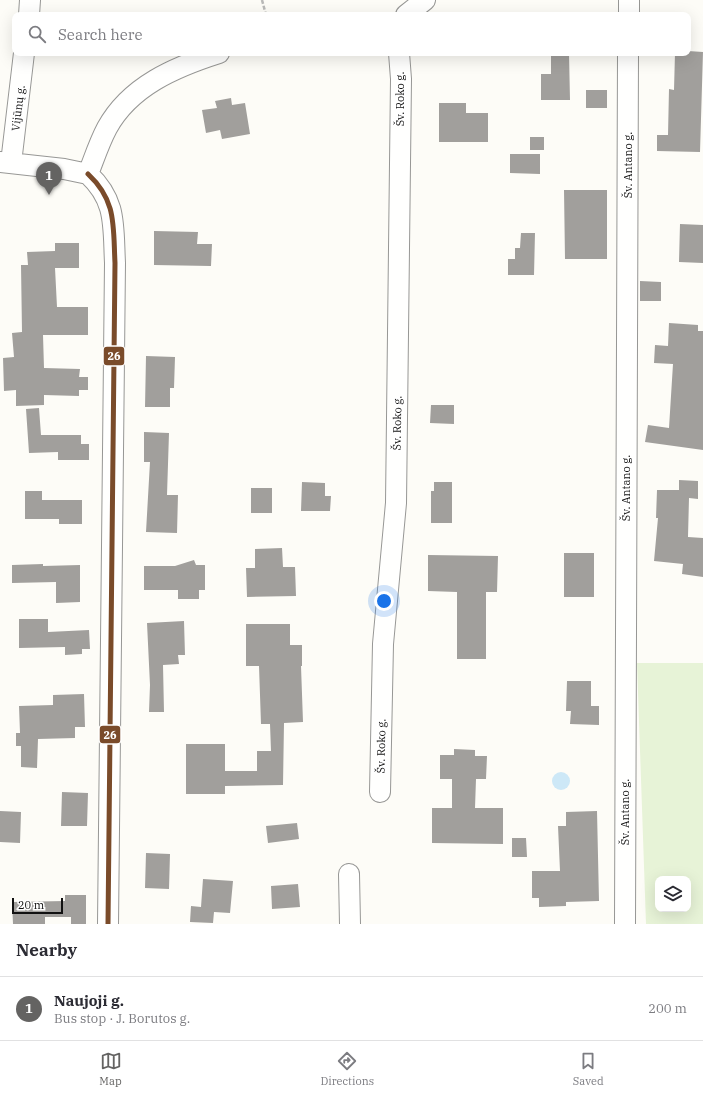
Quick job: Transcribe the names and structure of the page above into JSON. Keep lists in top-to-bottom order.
{
  "streets": {
    "street": ["Šv. Roko g.", "Vijūnų g.", "Šv. Antano g."]
  },
  "lines": ["transit line 26"],
  "scale_bar": "20 m",
  "page": {
    "search": "Search here",
    "pins": "1",
    "scale": "20 m",
    "heading": "Nearby",
    "list": [
      {
        "mark": "1",
        "name": "Naujoji g.",
        "note": "Bus stop · J. Borutos g.",
        "value": "200 m"
      }
    ],
    "nav": ["Map", "Directions", "Saved"]
  }
}
